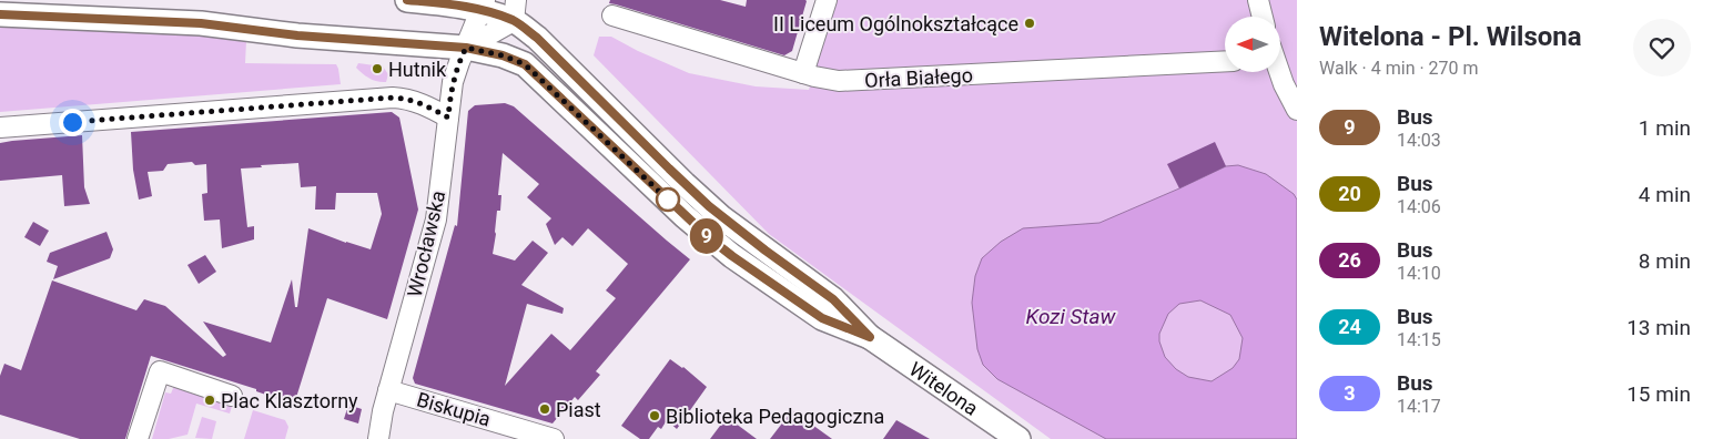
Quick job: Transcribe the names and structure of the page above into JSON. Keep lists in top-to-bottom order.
{
  "streets": {
    "main road": ["Witelona"],
    "street": ["Orła Białego", "Wrocławska", "Biskupia"]
  },
  "crossings": [
    ["Wrocławska", "Witelona"],
    ["Wrocławska", "Biskupia"]
  ],
  "water": ["Kozi Staw"],
  "places": [
    "II Liceum Ogólnokształcące",
    "Hutnik",
    "Plac Klasztorny",
    "Piast",
    "Biblioteka Pedagogiczna"
  ],
  "lines": ["bus line 9"],
  "north": "left",
  "page": {
    "on_map": "9",
    "heading": ["Witelona - Pl. Wilsona", "Walk · 4 min · 270 m"],
    "list": [
      {
        "mark": "9",
        "name": "Bus",
        "note": "14:03",
        "value": "1 min"
      },
      {
        "mark": "20",
        "name": "Bus",
        "note": "14:06",
        "value": "4 min"
      },
      {
        "mark": "26",
        "name": "Bus",
        "note": "14:10",
        "value": "8 min"
      },
      {
        "mark": "24",
        "name": "Bus",
        "note": "14:15",
        "value": "13 min"
      },
      {
        "mark": "3",
        "name": "Bus",
        "note": "14:17",
        "value": "15 min"
      }
    ]
  }
}
